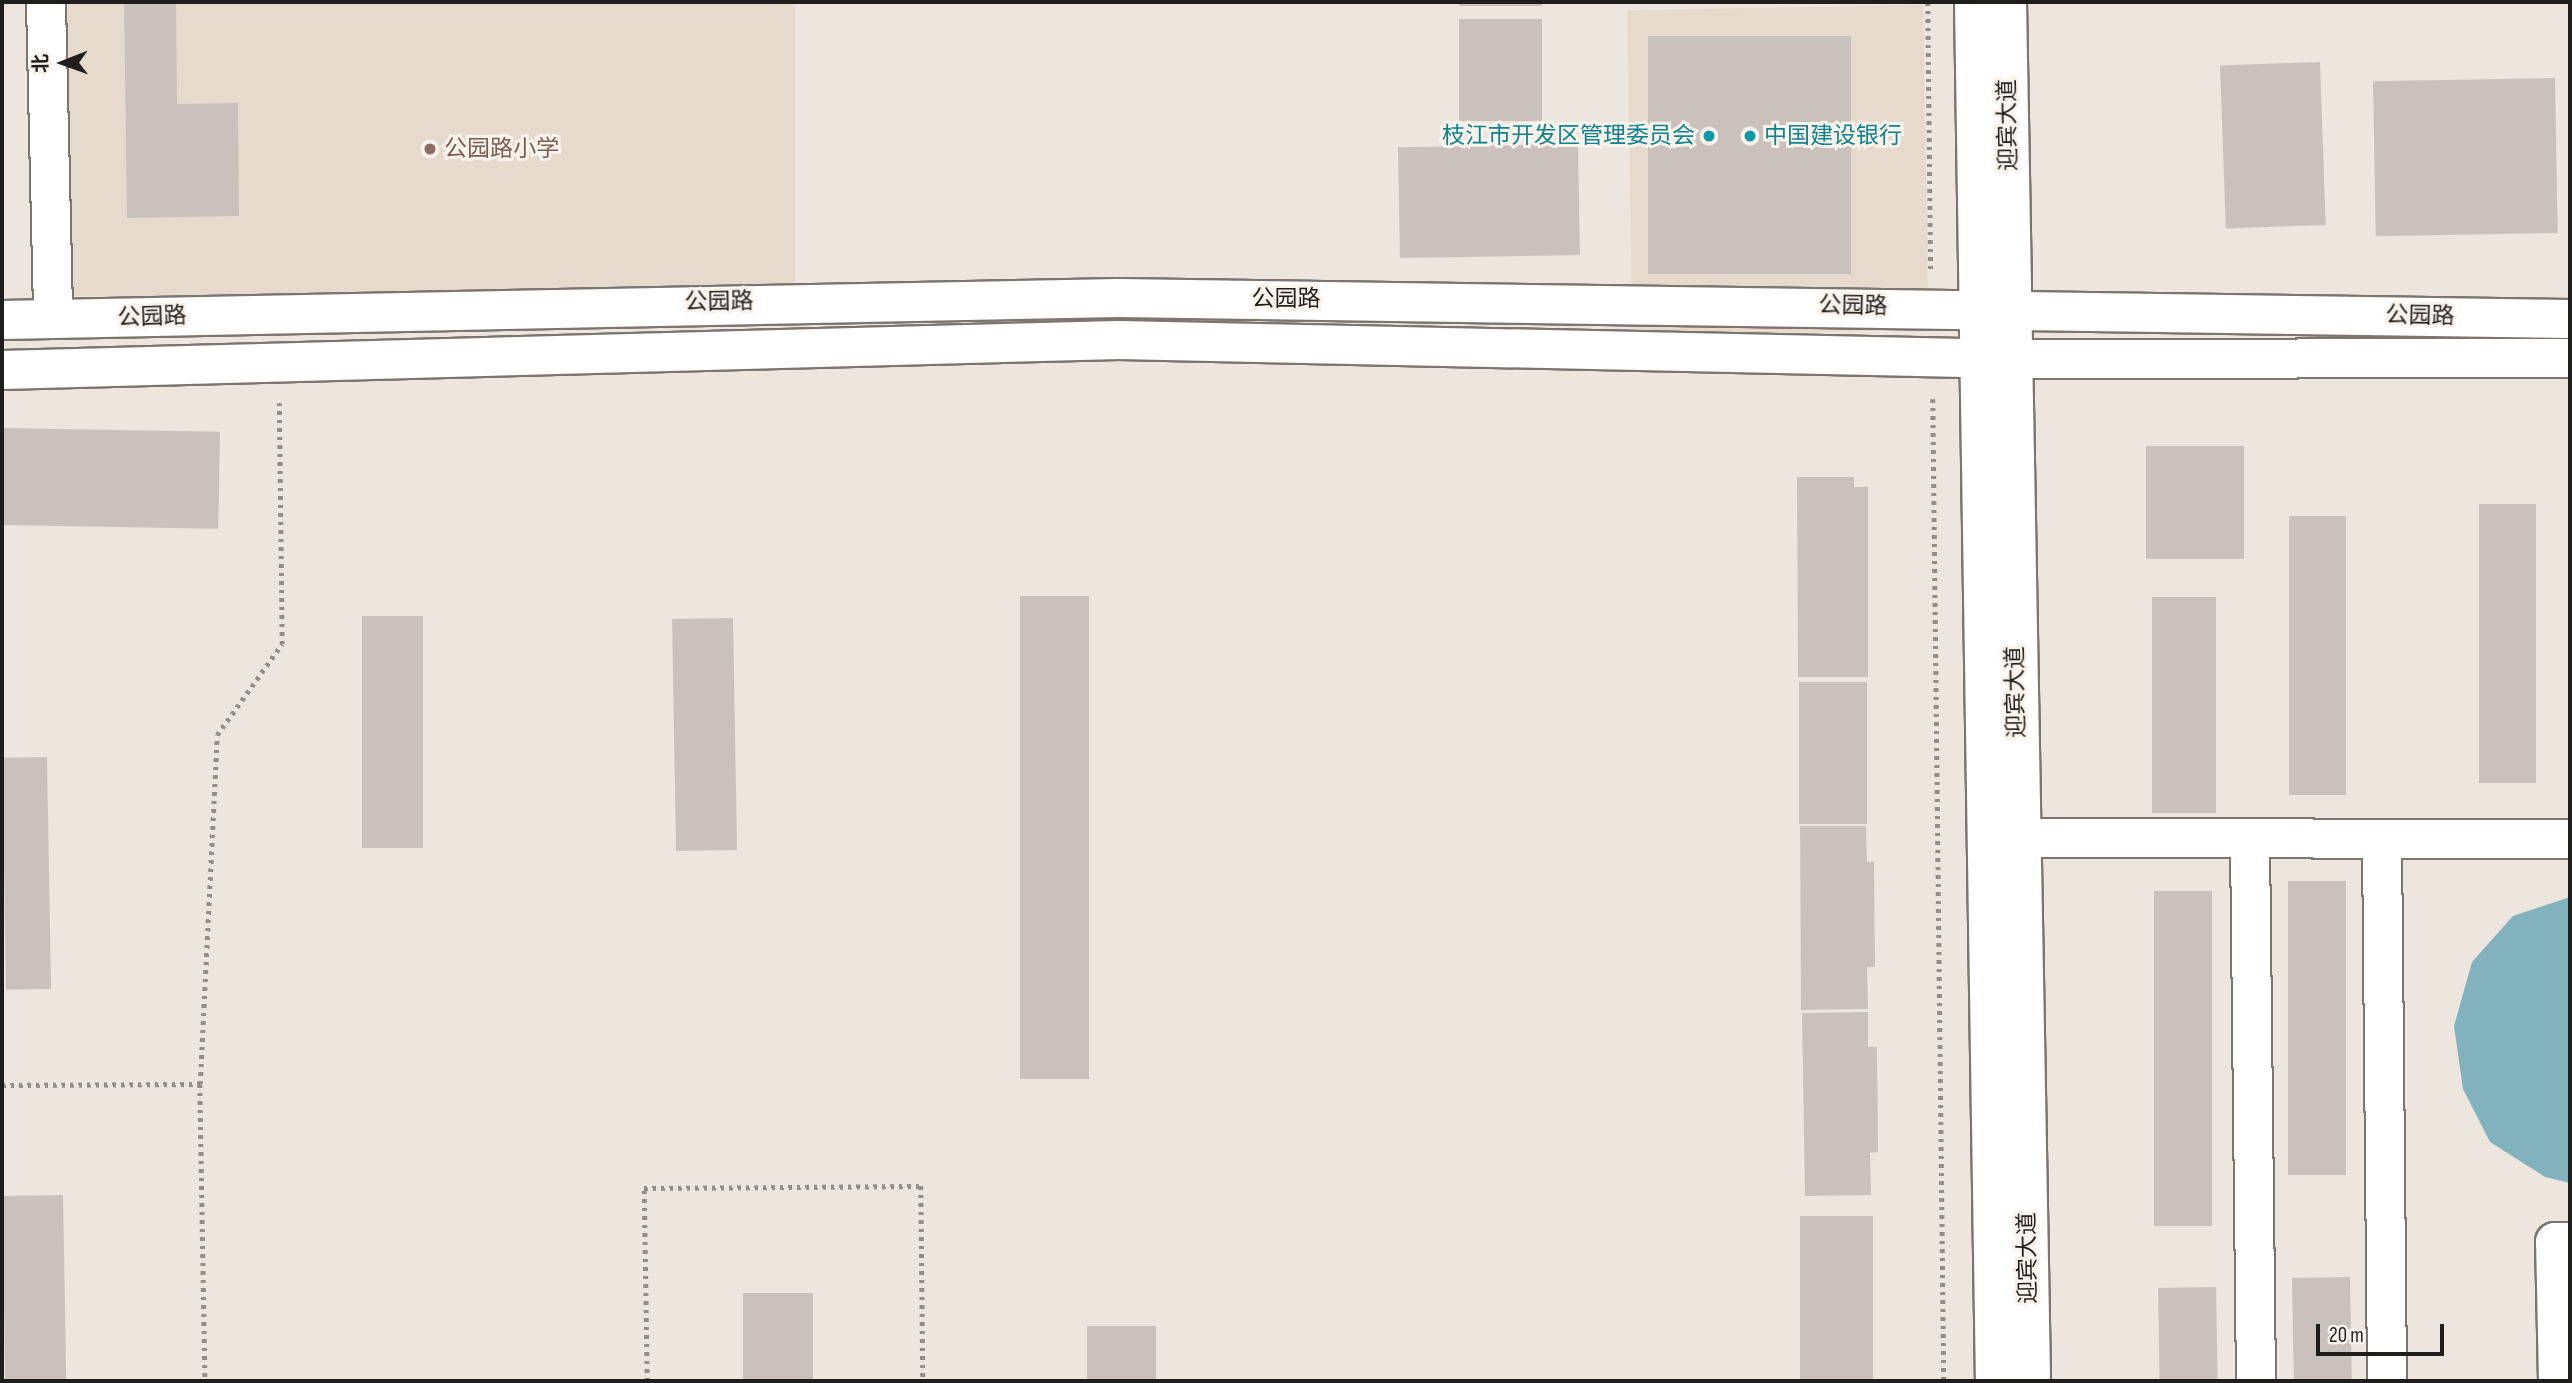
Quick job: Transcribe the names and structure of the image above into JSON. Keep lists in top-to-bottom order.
{
  "streets": {
    "street": ["迎宾大道", "公园路"]
  },
  "crossings": [
    ["迎宾大道", "公园路"]
  ],
  "places": ["枝江市开发区管理委员会", "中国建设银行", "公园路小学"],
  "scale_bar": "20 m",
  "north": "left"
}
